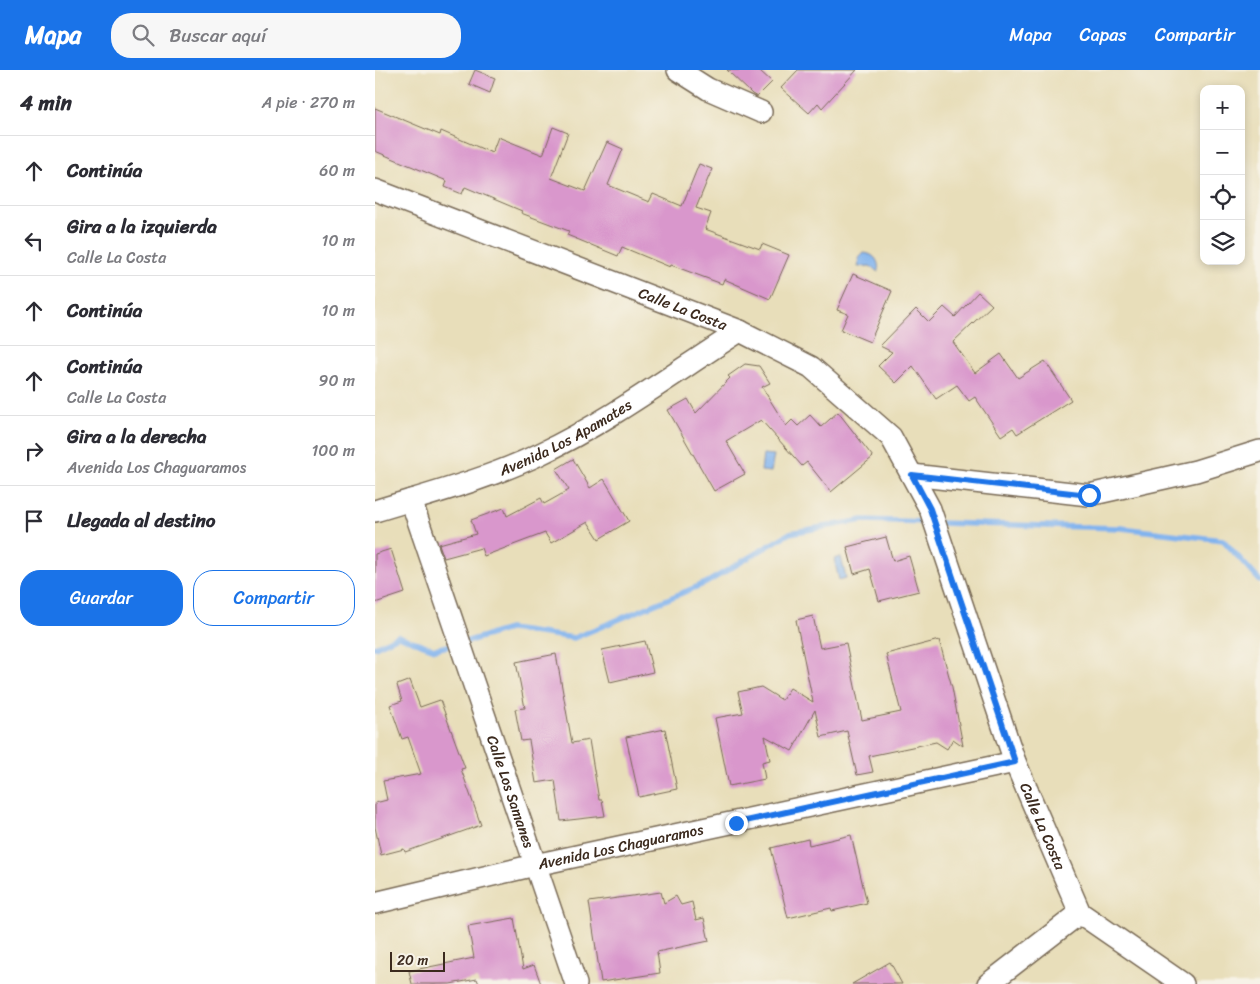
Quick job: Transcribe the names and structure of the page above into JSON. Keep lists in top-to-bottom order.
{
  "streets": {
    "street": [
      "Calle La Costa",
      "Avenida Los Apamates",
      "Calle Los Samanes",
      "Avenida Los Chaguaramos"
    ]
  },
  "crossings": [
    ["Calle La Costa", "Avenida Los Apamates"],
    ["Calle La Costa", "Avenida Los Chaguaramos"],
    ["Avenida Los Apamates", "Calle Los Samanes"],
    ["Calle Los Samanes", "Avenida Los Chaguaramos"]
  ],
  "scale_bar": "20 m",
  "page": {
    "header": "Mapa",
    "search": "Buscar aquí",
    "nav": ["Mapa", "Capas", "Compartir"],
    "heading": ["4 min", "A pie · 270 m"],
    "map_buttons": ["+", "−"],
    "list": [
      ["Continúa", "60 m"],
      ["Gira a la izquierda", "Calle La Costa", "10 m"],
      ["Continúa", "10 m"],
      ["Continúa", "Calle La Costa", "90 m"],
      ["Gira a la derecha", "Avenida Los Chaguaramos", "100 m"],
      "Llegada al destino"
    ],
    "buttons": ["Guardar", "Compartir"],
    "scale": "20 m"
  }
}
